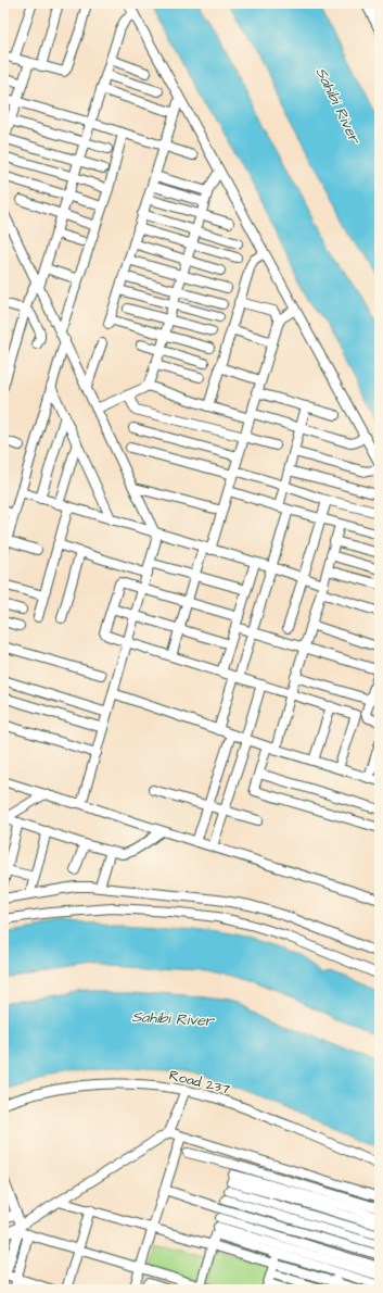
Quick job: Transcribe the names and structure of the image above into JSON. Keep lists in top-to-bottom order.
{
  "streets": {
    "street": ["Road 237"]
  },
  "water": ["Sahibi River"]
}
